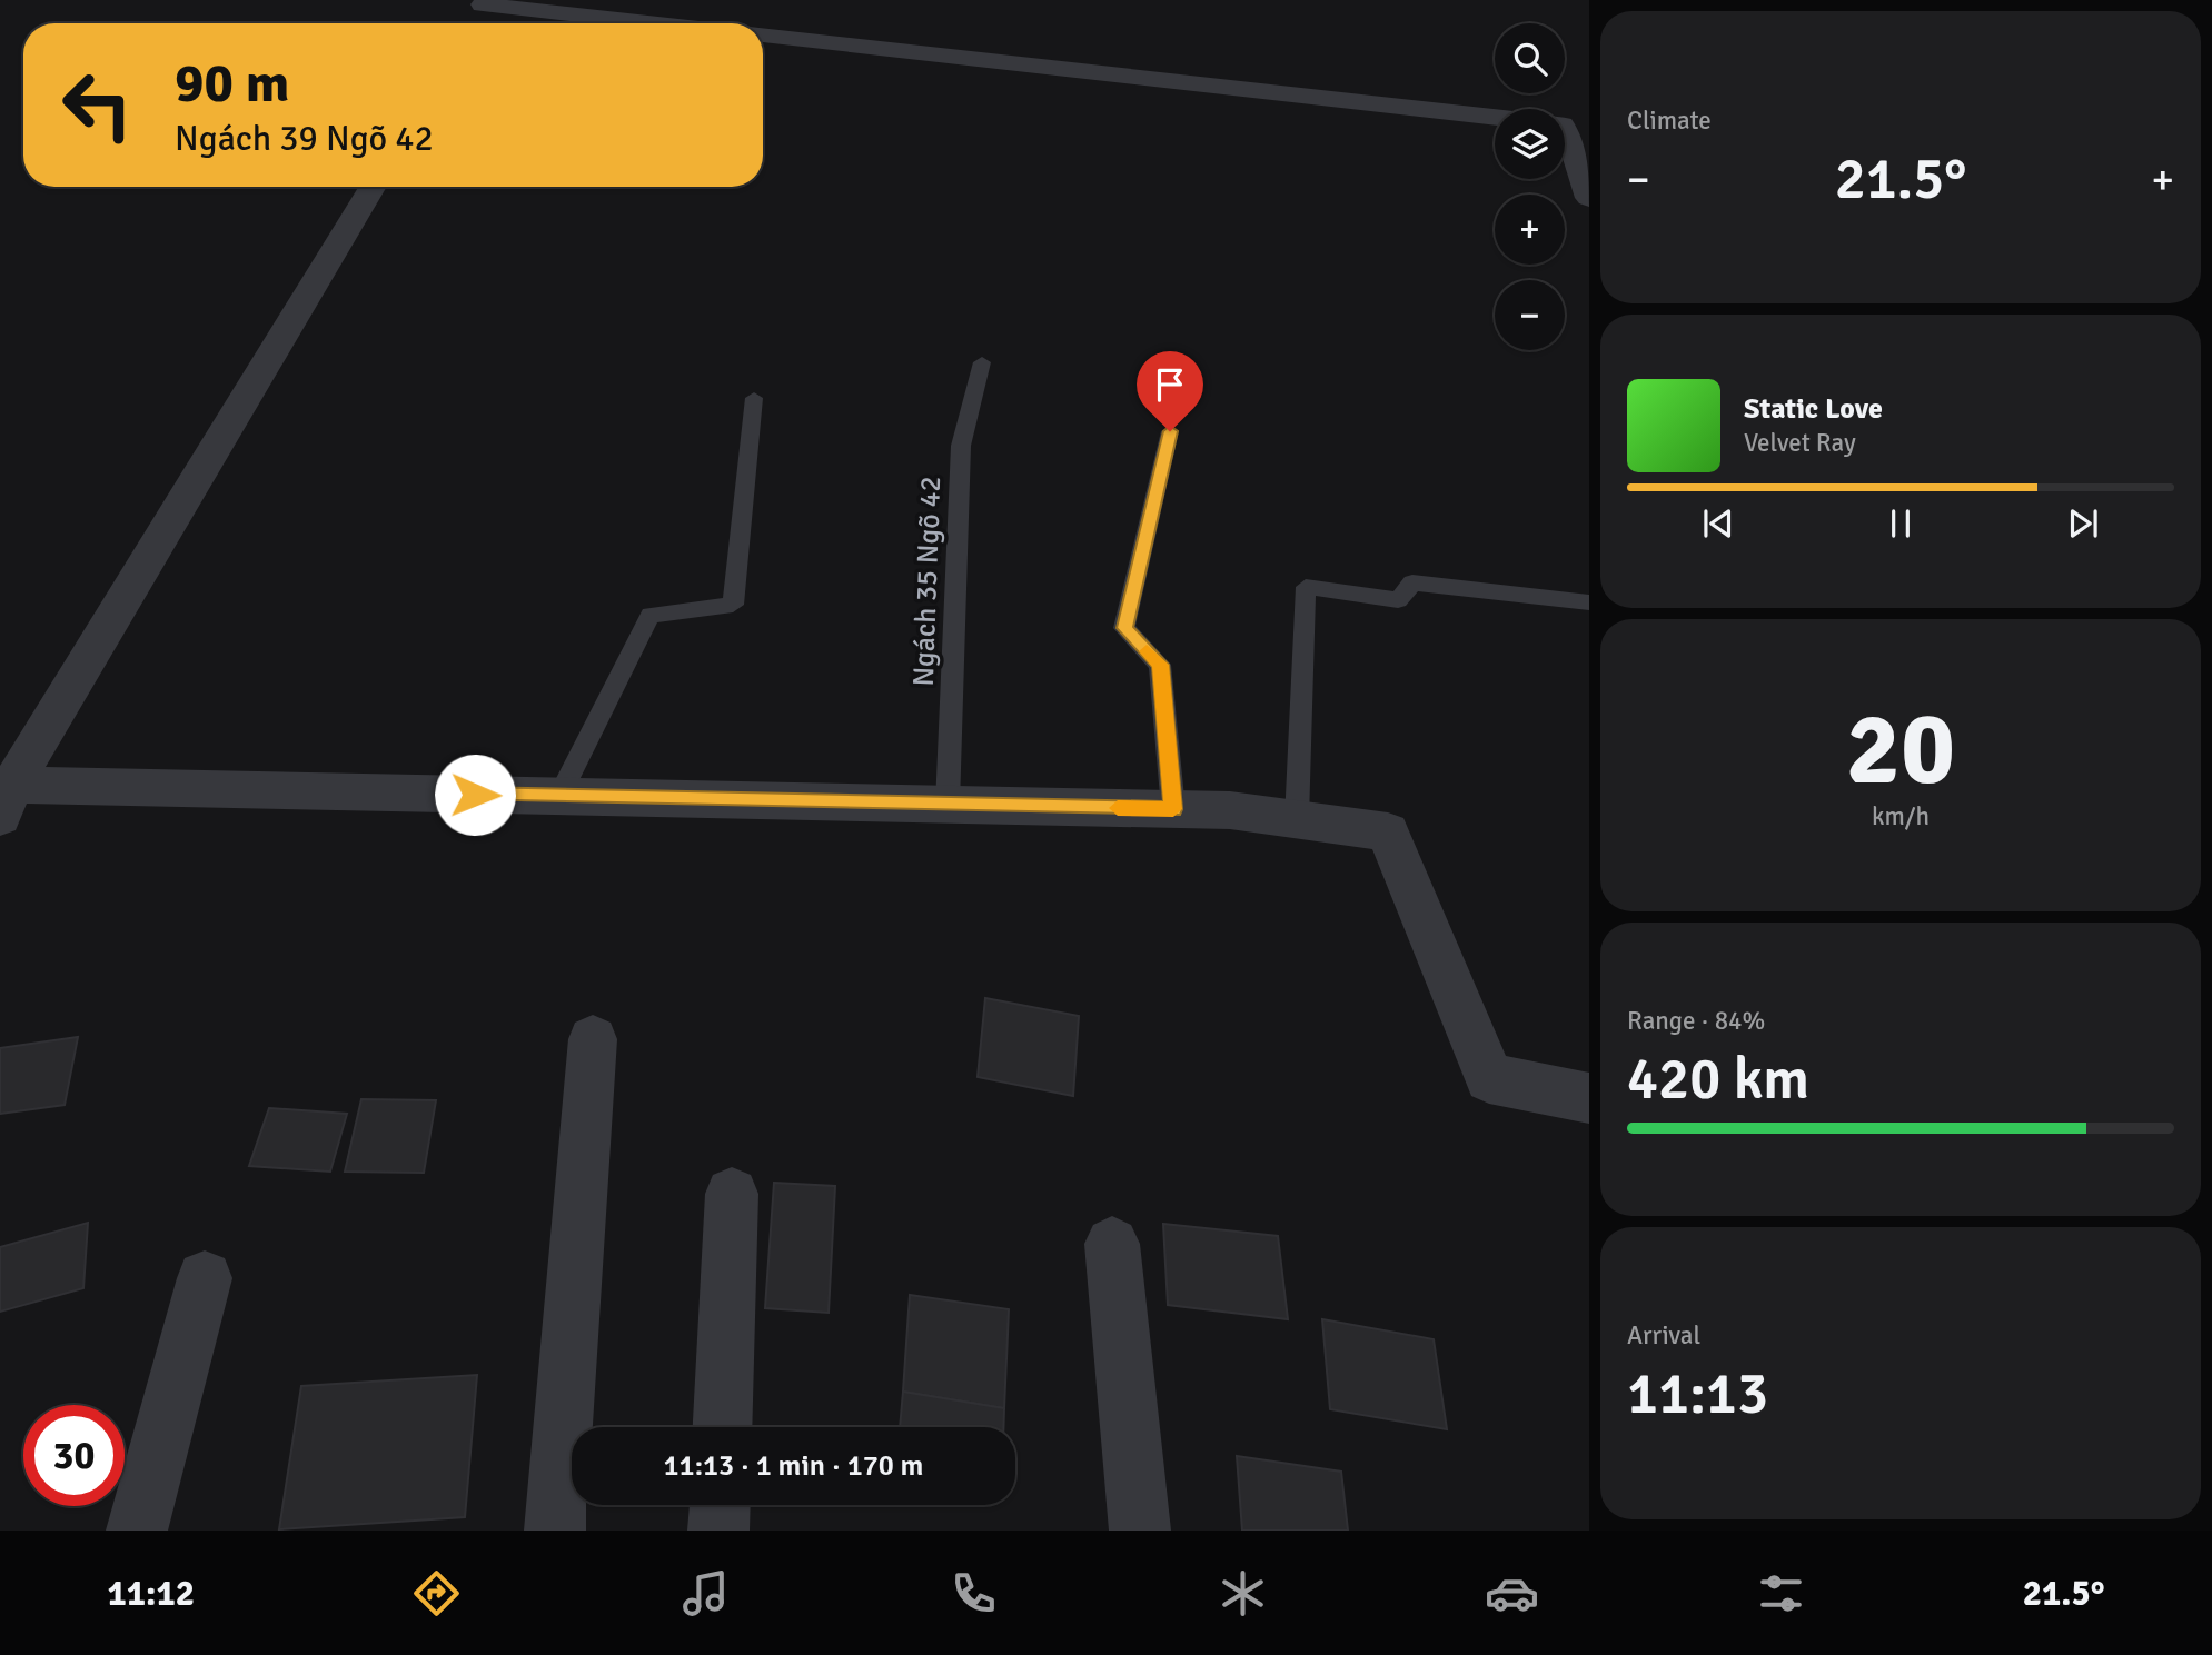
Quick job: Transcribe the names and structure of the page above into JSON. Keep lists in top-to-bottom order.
{
  "streets": {
    "lane": ["Ngách 35 Ngõ 42"]
  },
  "page": {
    "tile": [
      "Climate",
      ["20", "km/h"],
      ["Range · 84%", "420 km"],
      ["Arrival", "11:13"]
    ],
    "map_buttons": ["+", "−"],
    "turn": ["90 m", "Ngách 39 Ngõ 42"],
    "heat": ["−", "21.5°", "+"],
    "song": ["Static Love", "Velvet Ray"],
    "limit": "30",
    "trip": "11:13 · 1 min · 170 m",
    "tabs": ["11:12", "21.5°"]
  }
}
